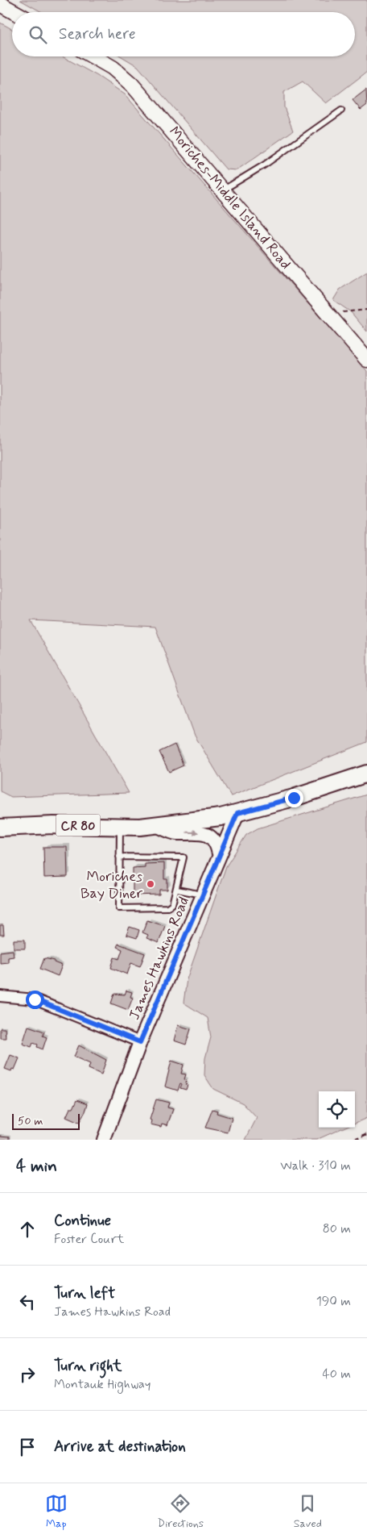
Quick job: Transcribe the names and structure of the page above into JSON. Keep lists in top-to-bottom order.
{
  "streets": {
    "main road": ["Moriches-Middle Island Road", "CR 80"],
    "street": ["James Hawkins Road"]
  },
  "crossings": [
    ["CR 80", "James Hawkins Road"]
  ],
  "places": ["Moriches Bay Diner"],
  "scale_bar": "50 m",
  "page": {
    "search": "Search here",
    "scale": "50 m",
    "heading": ["4 min", "Walk · 310 m"],
    "list": [
      ["Continue", "Foster Court", "80 m"],
      ["Turn left", "James Hawkins Road", "190 m"],
      ["Turn right", "Montauk Highway", "40 m"],
      "Arrive at destination"
    ],
    "nav": ["Map", "Directions", "Saved"]
  }
}
